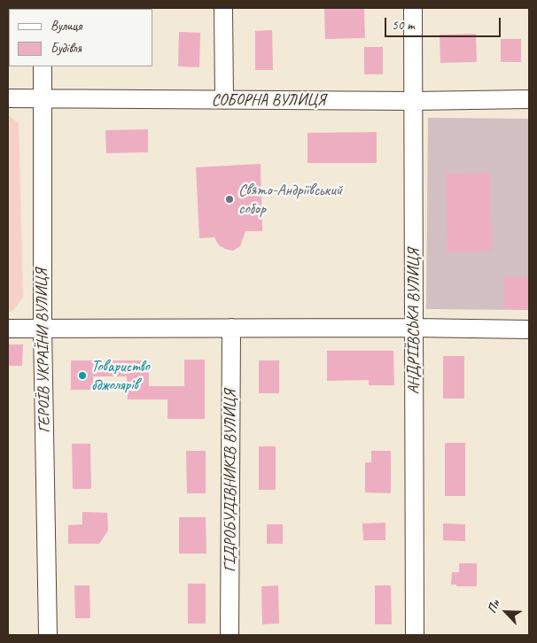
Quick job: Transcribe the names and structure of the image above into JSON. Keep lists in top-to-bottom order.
{
  "streets": {
    "street": [
      "СОБОРНА ВУЛИЦЯ",
      "АНДРІЇВСЬКА ВУЛИЦЯ",
      "ГЕРОЇВ УКРАЇНИ ВУЛИЦЯ",
      "ГІДРОБУДІВНИКІВ ВУЛИЦЯ"
    ]
  },
  "crossings": [
    ["СОБОРНА ВУЛИЦЯ", "АНДРІЇВСЬКА ВУЛИЦЯ"],
    ["СОБОРНА ВУЛИЦЯ", "ГЕРОЇВ УКРАЇНИ ВУЛИЦЯ"]
  ],
  "places": ["Свято-Андріївський собор", "Товариство бджолярів"],
  "legend": ["Вулиця", "Будівля"],
  "scale_bar": "50 m",
  "north": "top left"
}
